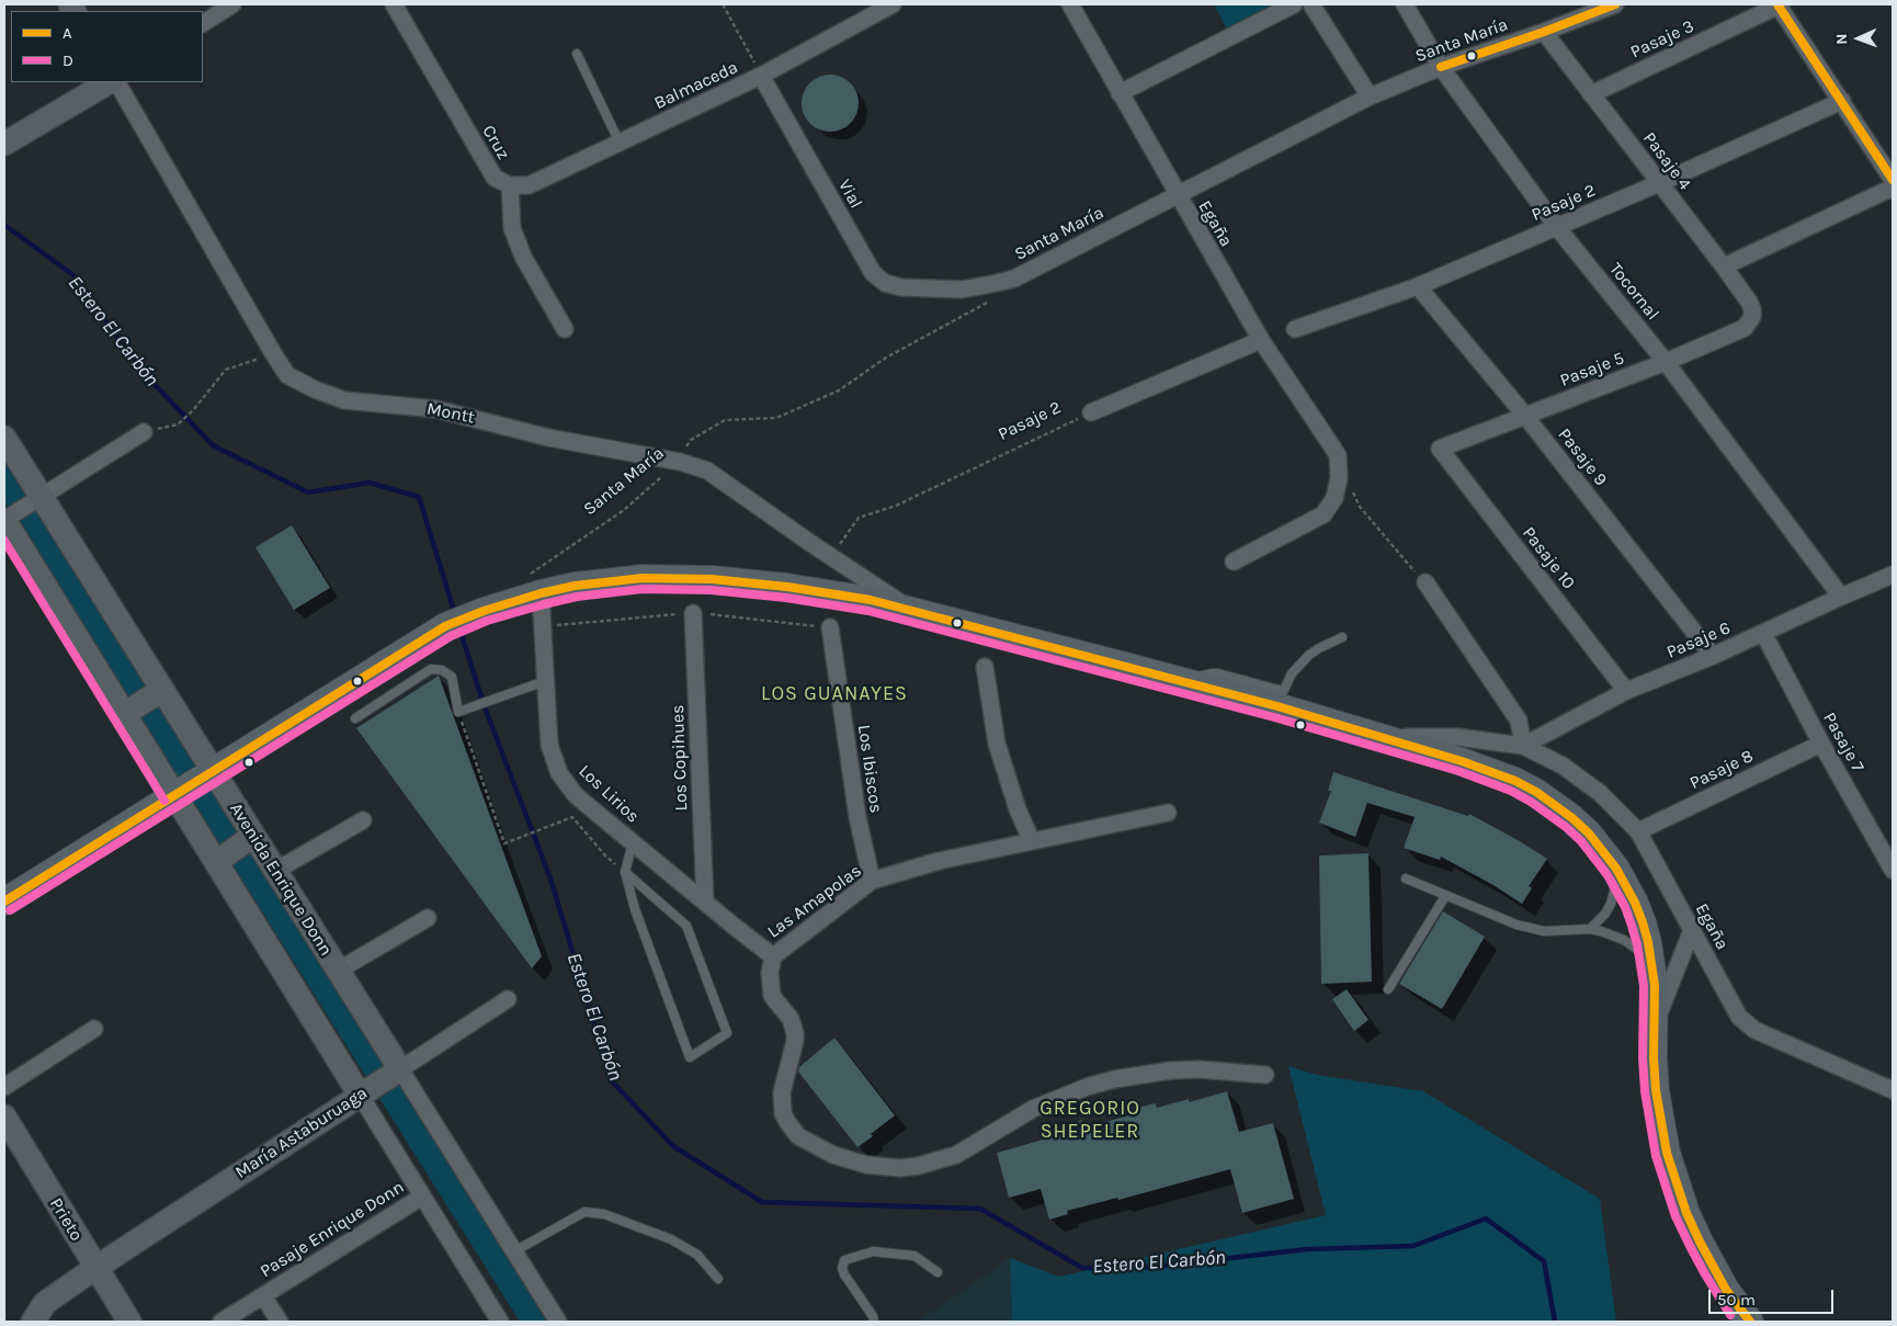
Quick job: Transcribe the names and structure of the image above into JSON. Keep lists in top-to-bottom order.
{
  "streets": {
    "street": [
      "Pasaje 3",
      "Santa María",
      "Balmaceda",
      "Cruz",
      "Pasaje 4",
      "Vial",
      "Pasaje 2",
      "Egaña",
      "Tocornal",
      "Pasaje 5",
      "Montt",
      "Pasaje 9",
      "Pasaje 10",
      "Pasaje 6",
      "Pasaje 7",
      "Los Copihues",
      "Los Ibiscos",
      "Pasaje 8",
      "Los Lirios",
      "Avenida Enrique Donn",
      "Las Amapolas",
      "María Astaburuaga",
      "Prieto",
      "Pasaje Enrique Donn"
    ]
  },
  "crossings": [
    ["Pasaje 3", "Pasaje 4"],
    ["Santa María", "Pasaje 4"],
    ["Santa María", "Vial"],
    ["Santa María", "Egaña"],
    ["Santa María", "Tocornal"],
    ["Santa María", "Montt"],
    ["Santa María", "Los Lirios"],
    ["Balmaceda", "Cruz"],
    ["Balmaceda", "Vial"],
    ["Pasaje 4", "Pasaje 2"],
    ["Pasaje 4", "Pasaje 5"],
    ["Pasaje 2", "Tocornal"],
    ["Pasaje 2", "Montt"],
    ["Pasaje 2", "Pasaje 9"],
    ["Egaña", "Pasaje 6"],
    ["Egaña", "Pasaje 8"],
    ["Tocornal", "Pasaje 5"],
    ["Tocornal", "Pasaje 6"],
    ["Pasaje 5", "Pasaje 9"],
    ["Pasaje 5", "Pasaje 10"],
    ["Pasaje 9", "Pasaje 6"],
    ["Pasaje 10", "Pasaje 6"],
    ["Pasaje 6", "Pasaje 7"],
    ["Pasaje 7", "Pasaje 8"],
    ["Los Copihues", "Los Lirios"],
    ["Los Ibiscos", "Las Amapolas"],
    ["Los Lirios", "Las Amapolas"],
    ["Avenida Enrique Donn", "María Astaburuaga"],
    ["María Astaburuaga", "Prieto"]
  ],
  "districts": ["LOS GUANAYES", "GREGORIO SHEPELER"],
  "water": ["Estero El Carbón"],
  "lines": ["transit line A", "transit line D"],
  "legend": ["A", "D"],
  "scale_bar": "50 m",
  "north": "left"
}
